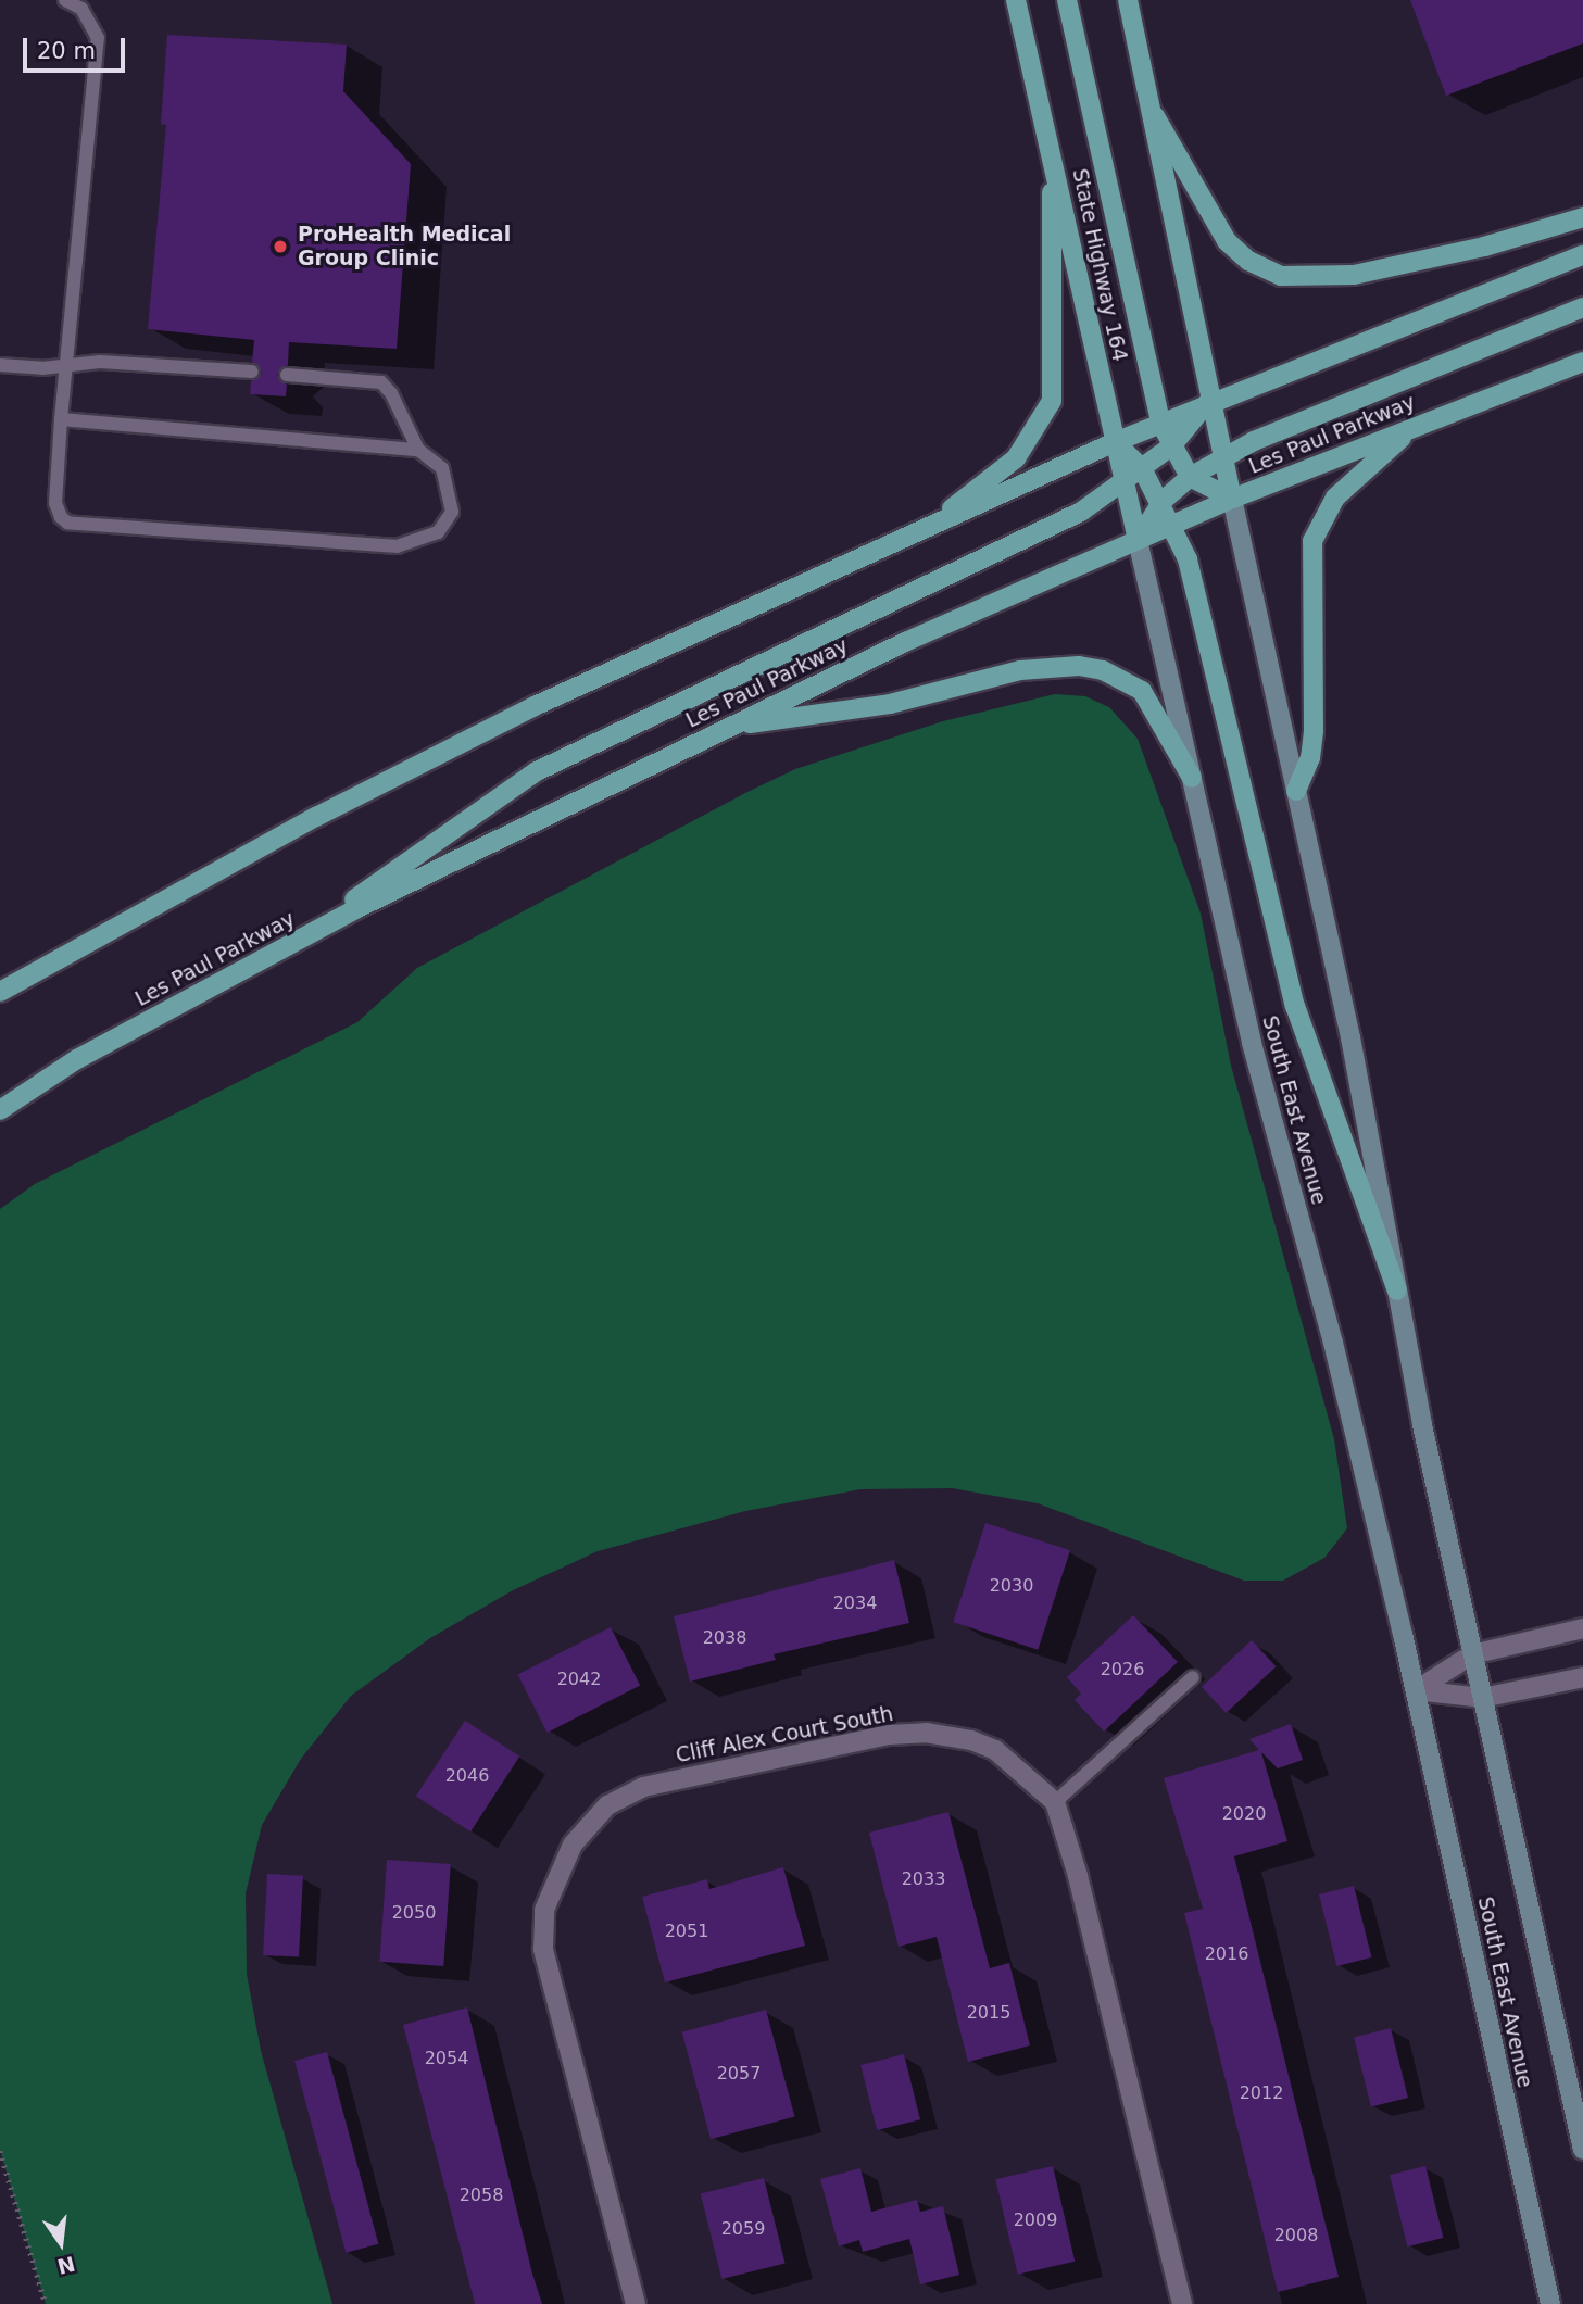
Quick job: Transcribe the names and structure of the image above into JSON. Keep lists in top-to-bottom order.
{
  "streets": {
    "main road": ["State Highway 164", "Les Paul Parkway", "South East Avenue"],
    "street": ["Cliff Alex Court South"]
  },
  "crossings": [
    ["State Highway 164", "Les Paul Parkway"],
    ["State Highway 164", "South East Avenue"],
    ["Les Paul Parkway", "South East Avenue"]
  ],
  "places": ["ProHealth Medical Group Clinic"],
  "house_numbers": [
    "2030",
    "2034",
    "2038",
    "2026",
    "2042",
    "2046",
    "2020",
    "2033",
    "2050",
    "2051",
    "2016",
    "2015",
    "2054",
    "2057",
    "2012",
    "2058",
    "2009",
    "2059",
    "2008"
  ],
  "scale_bar": "20 m",
  "north": "bottom"
}
